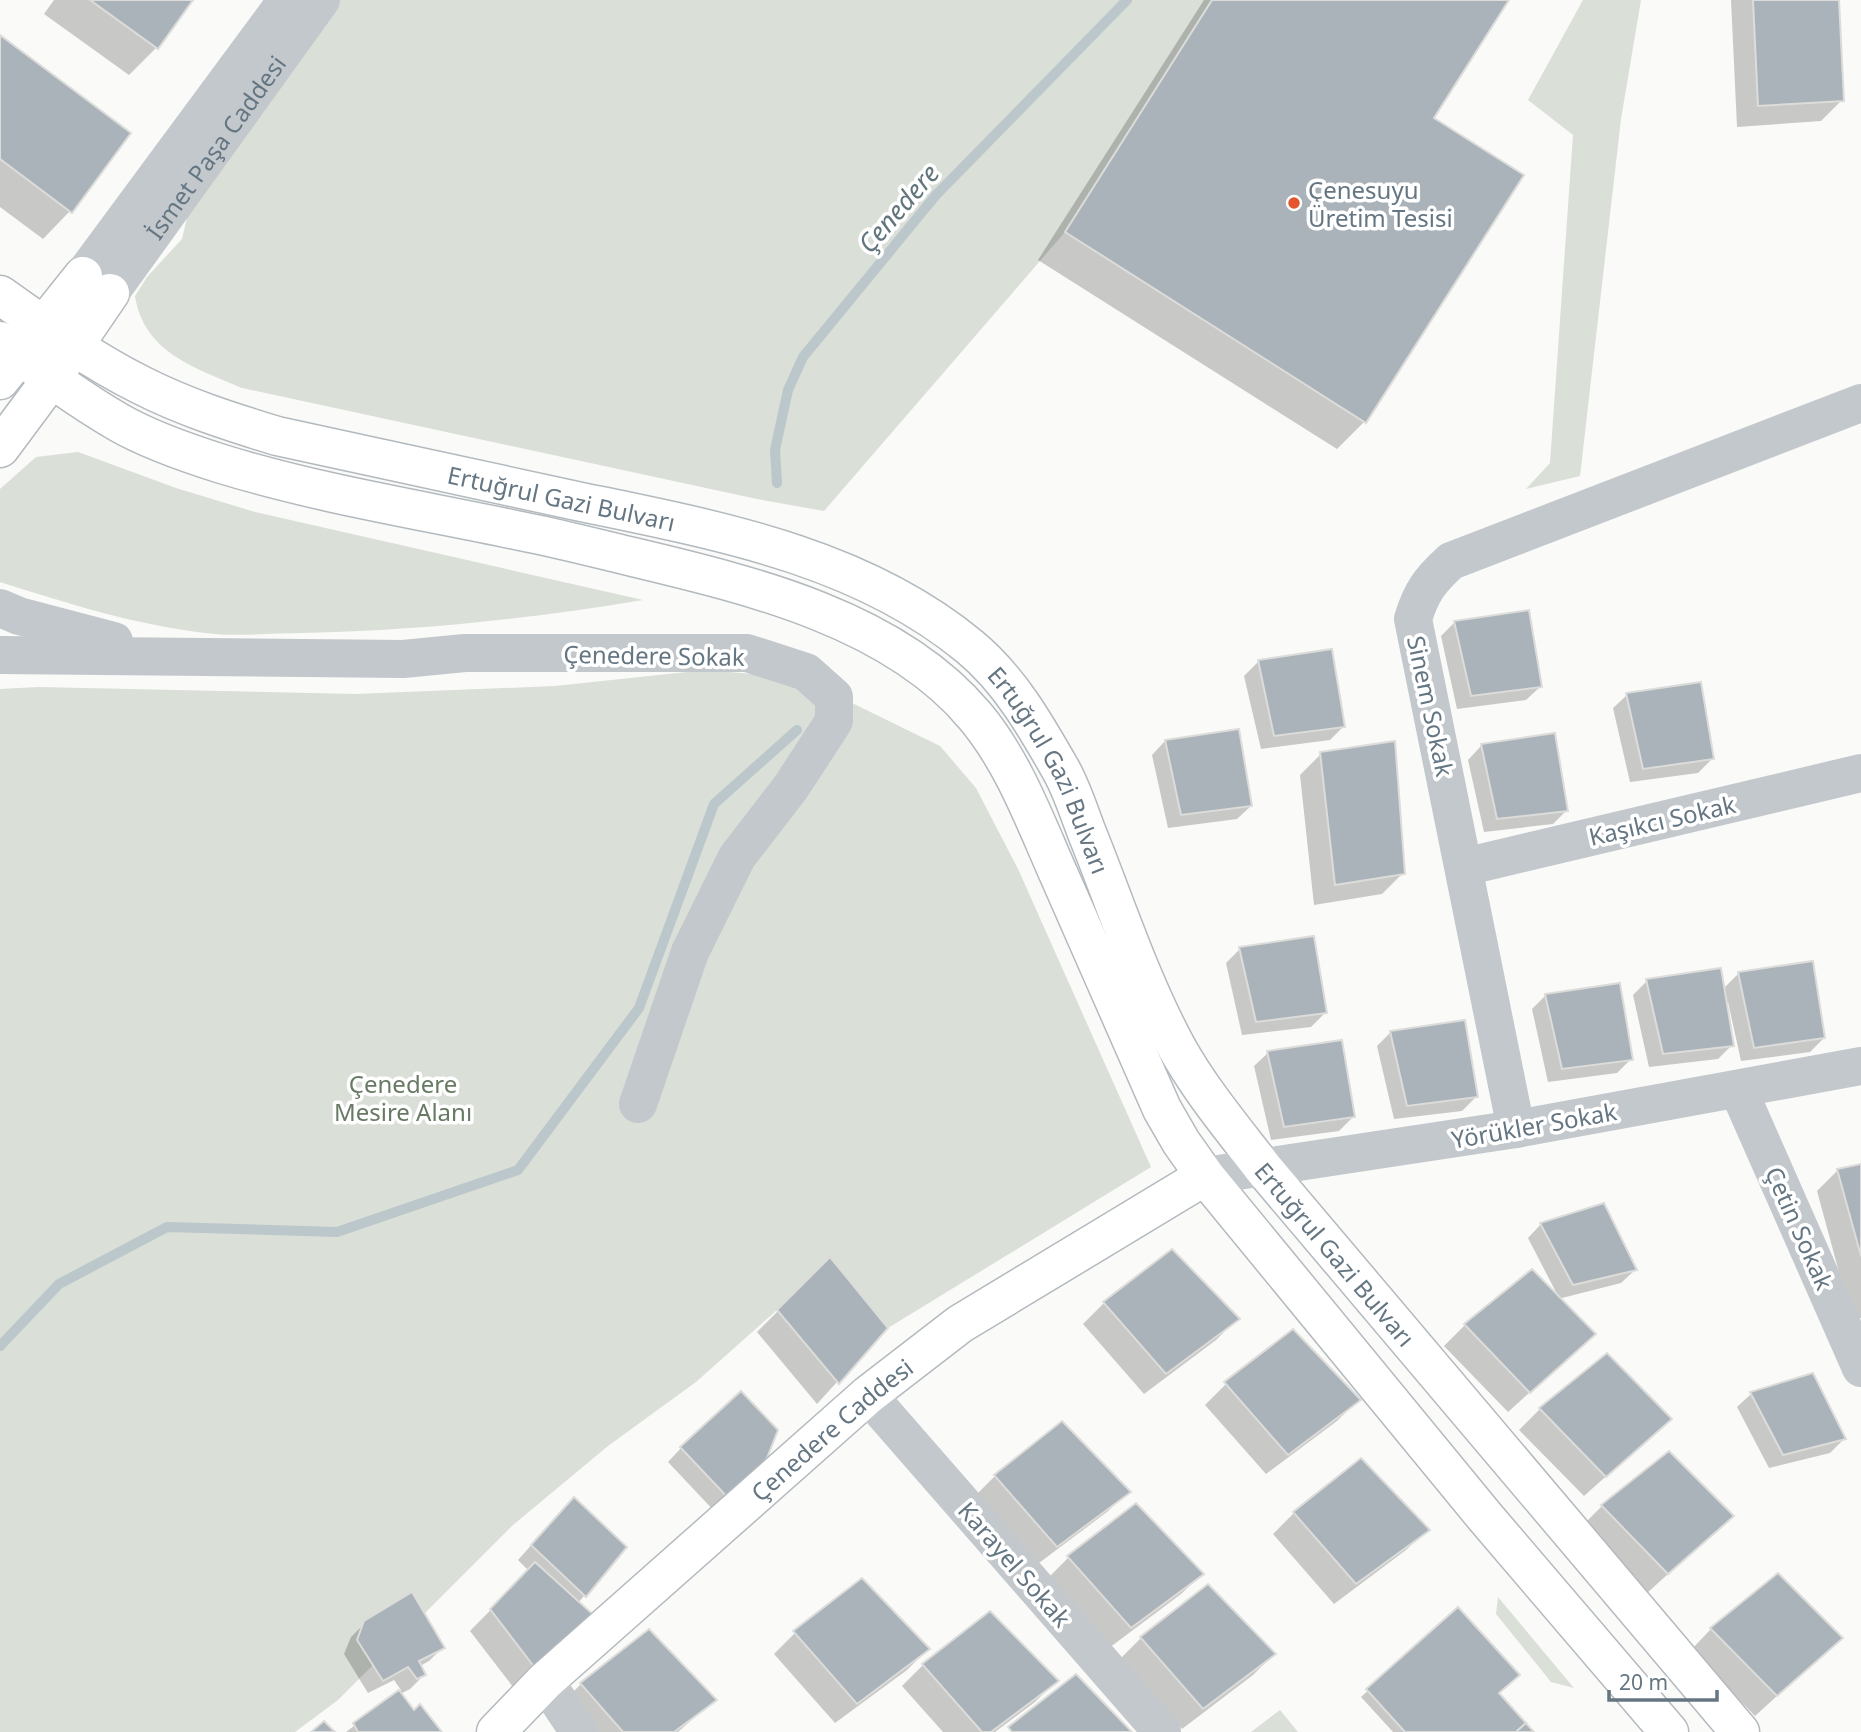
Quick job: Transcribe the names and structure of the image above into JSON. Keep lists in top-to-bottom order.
{
  "streets": {
    "main road": ["Ertuğrul Gazi Bulvarı", "Çenedere Caddesi"],
    "street": [
      "İsmet Paşa Caddesi",
      "Çenedere Sokak",
      "Sinem Sokak",
      "Kaşıkcı Sokak",
      "Yörükler Sokak",
      "Çetin Sokak",
      "Karayel Sokak"
    ]
  },
  "crossings": [
    ["Ertuğrul Gazi Bulvarı", "Yörükler Sokak"],
    ["Ertuğrul Gazi Bulvarı", "Çenedere Caddesi"],
    ["Sinem Sokak", "Kaşıkcı Sokak"],
    ["Sinem Sokak", "Yörükler Sokak"],
    ["Yörükler Sokak", "Çetin Sokak"],
    ["Yörükler Sokak", "Çenedere Caddesi"],
    ["Çenedere Caddesi", "Karayel Sokak"]
  ],
  "water": ["Çenedere"],
  "parks": ["Çenedere Mesire Alanı"],
  "places": ["Çenesuyu Üretim Tesisi"],
  "scale_bar": "20 m"
}
